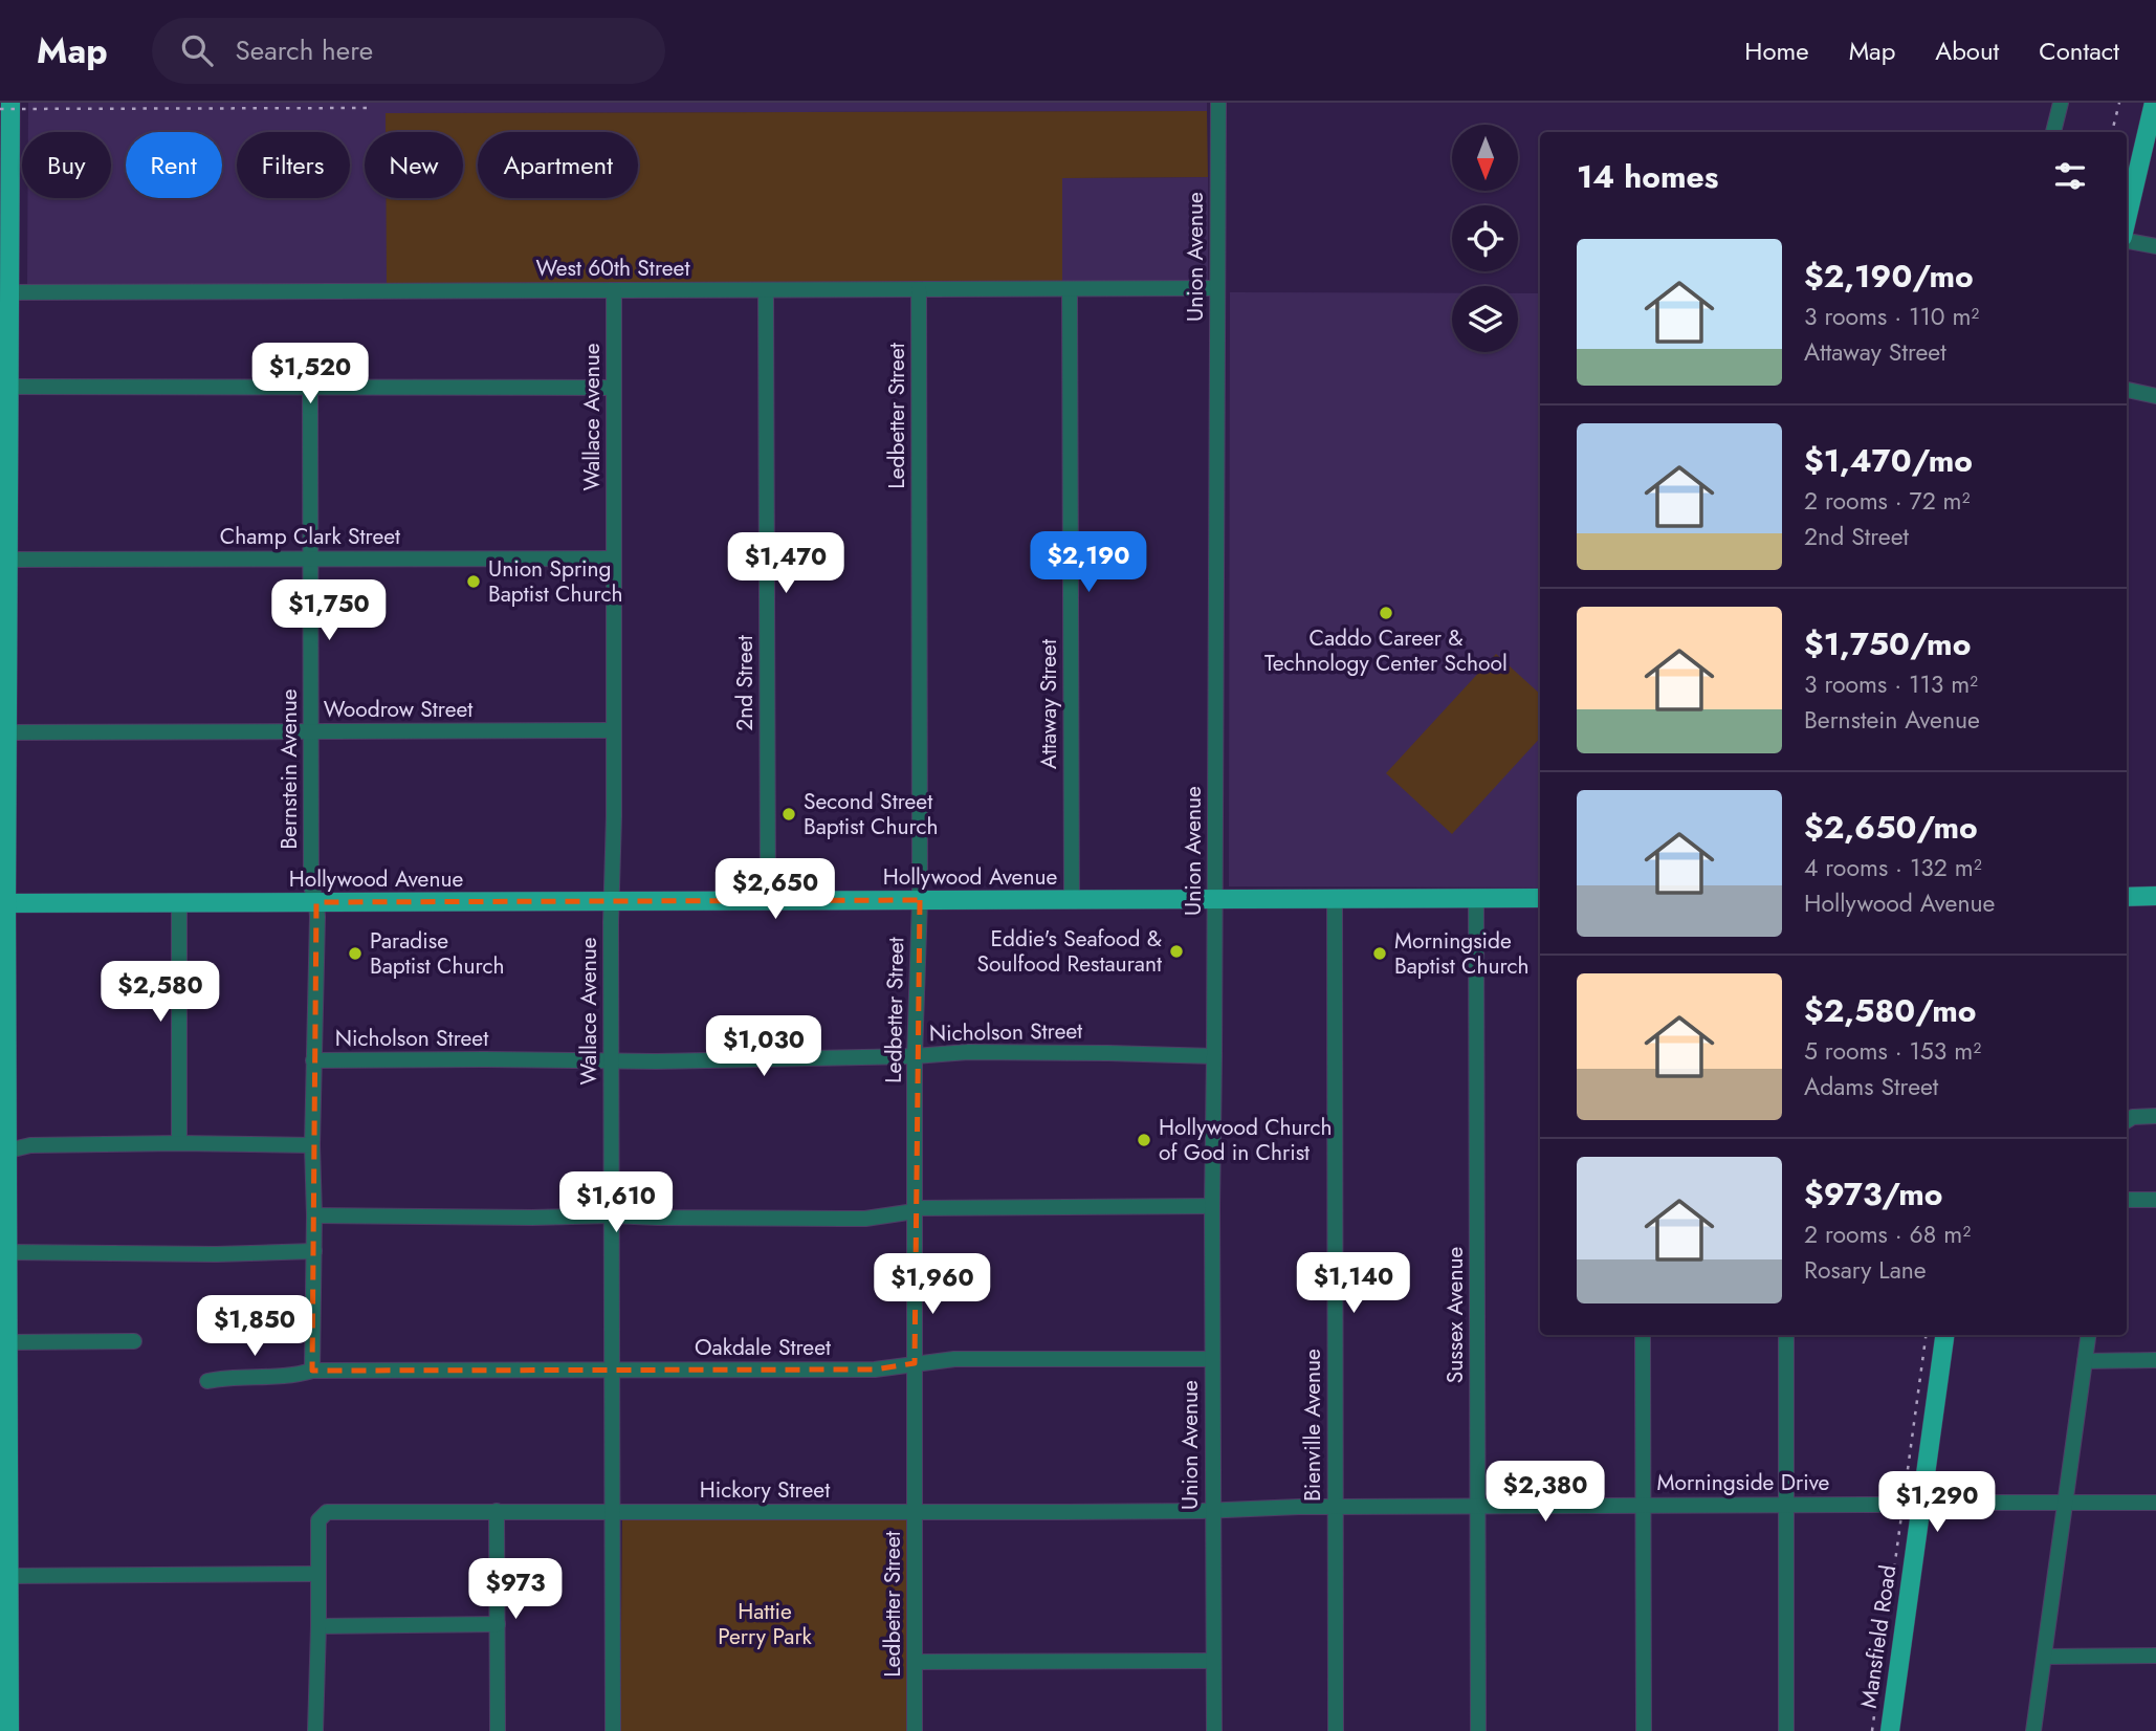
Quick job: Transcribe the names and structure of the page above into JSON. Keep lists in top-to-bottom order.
{
  "streets": {
    "main road": ["Hollywood Avenue", "Mansfield Road"],
    "street": [
      "Union Avenue",
      "West 60th Street",
      "Ledbetter Street",
      "Wallace Avenue",
      "Champ Clark Street",
      "2nd Street",
      "Attaway Street",
      "Woodrow Street",
      "Bernstein Avenue",
      "Nicholson Street",
      "Sussex Avenue",
      "Oakdale Street",
      "Bienville Avenue",
      "Morningside Drive",
      "Hickory Street"
    ]
  },
  "crossings": [
    ["Union Avenue", "West 60th Street"],
    ["Union Avenue", "Hollywood Avenue"],
    ["Union Avenue", "Nicholson Street"],
    ["Union Avenue", "Oakdale Street"],
    ["Union Avenue", "Morningside Drive"],
    ["Union Avenue", "Hickory Street"],
    ["West 60th Street", "Ledbetter Street"],
    ["West 60th Street", "Wallace Avenue"],
    ["West 60th Street", "2nd Street"],
    ["West 60th Street", "Attaway Street"],
    ["Ledbetter Street", "Hollywood Avenue"],
    ["Ledbetter Street", "Nicholson Street"],
    ["Ledbetter Street", "Oakdale Street"],
    ["Ledbetter Street", "Hickory Street"],
    ["Wallace Avenue", "Champ Clark Street"],
    ["Wallace Avenue", "Woodrow Street"],
    ["Wallace Avenue", "Hollywood Avenue"],
    ["Wallace Avenue", "Nicholson Street"],
    ["Wallace Avenue", "Oakdale Street"],
    ["Wallace Avenue", "Hickory Street"],
    ["Champ Clark Street", "Bernstein Avenue"],
    ["2nd Street", "Hollywood Avenue"],
    ["Attaway Street", "Hollywood Avenue"],
    ["Woodrow Street", "Bernstein Avenue"],
    ["Bernstein Avenue", "Hollywood Avenue"],
    ["Bernstein Avenue", "Nicholson Street"],
    ["Bernstein Avenue", "Oakdale Street"],
    ["Hollywood Avenue", "Sussex Avenue"],
    ["Hollywood Avenue", "Bienville Avenue"],
    ["Sussex Avenue", "Morningside Drive"],
    ["Bienville Avenue", "Morningside Drive"],
    ["Morningside Drive", "Hickory Street"]
  ],
  "parks": ["Hattie Perry Park"],
  "places": [
    "Union Spring Baptist Church",
    "Caddo Career & Technology Center School",
    "Second Street Baptist Church",
    "Eddie's Seafood & Soulfood Restaurant",
    "Paradise Baptist Church",
    "Morningside Baptist Church",
    "Hollywood Church of God in Christ"
  ],
  "north": "bottom",
  "page": {
    "header": "Map",
    "search": "Search here",
    "nav": [
      "Home",
      "Map",
      "About",
      "Contact"
    ],
    "chip": [
      "Buy",
      "Rent",
      "Filters",
      "New",
      "Apartment"
    ],
    "heading": "14 homes",
    "list": [
      {
        "name": "$2,190/mo",
        "note": "3 rooms · 110 m² · Attaway Street"
      },
      {
        "name": "$1,470/mo",
        "note": "2 rooms · 72 m² · 2nd Street"
      },
      {
        "name": "$1,750/mo",
        "note": "3 rooms · 113 m² · Bernstein Avenue"
      },
      {
        "name": "$2,650/mo",
        "note": "4 rooms · 132 m² · Hollywood Avenue"
      },
      {
        "name": "$2,580/mo",
        "note": "5 rooms · 153 m² · Adams Street"
      },
      {
        "name": "$973/mo",
        "note": "2 rooms · 68 m² · Rosary Lane"
      }
    ],
    "price": [
      "$1,520",
      "$2,190",
      "$1,470",
      "$1,750",
      "$2,650",
      "$2,580",
      "$1,030",
      "$1,610",
      "$1,140",
      "$1,960",
      "$1,850",
      "$2,380",
      "$1,290",
      "$973"
    ]
  }
}
